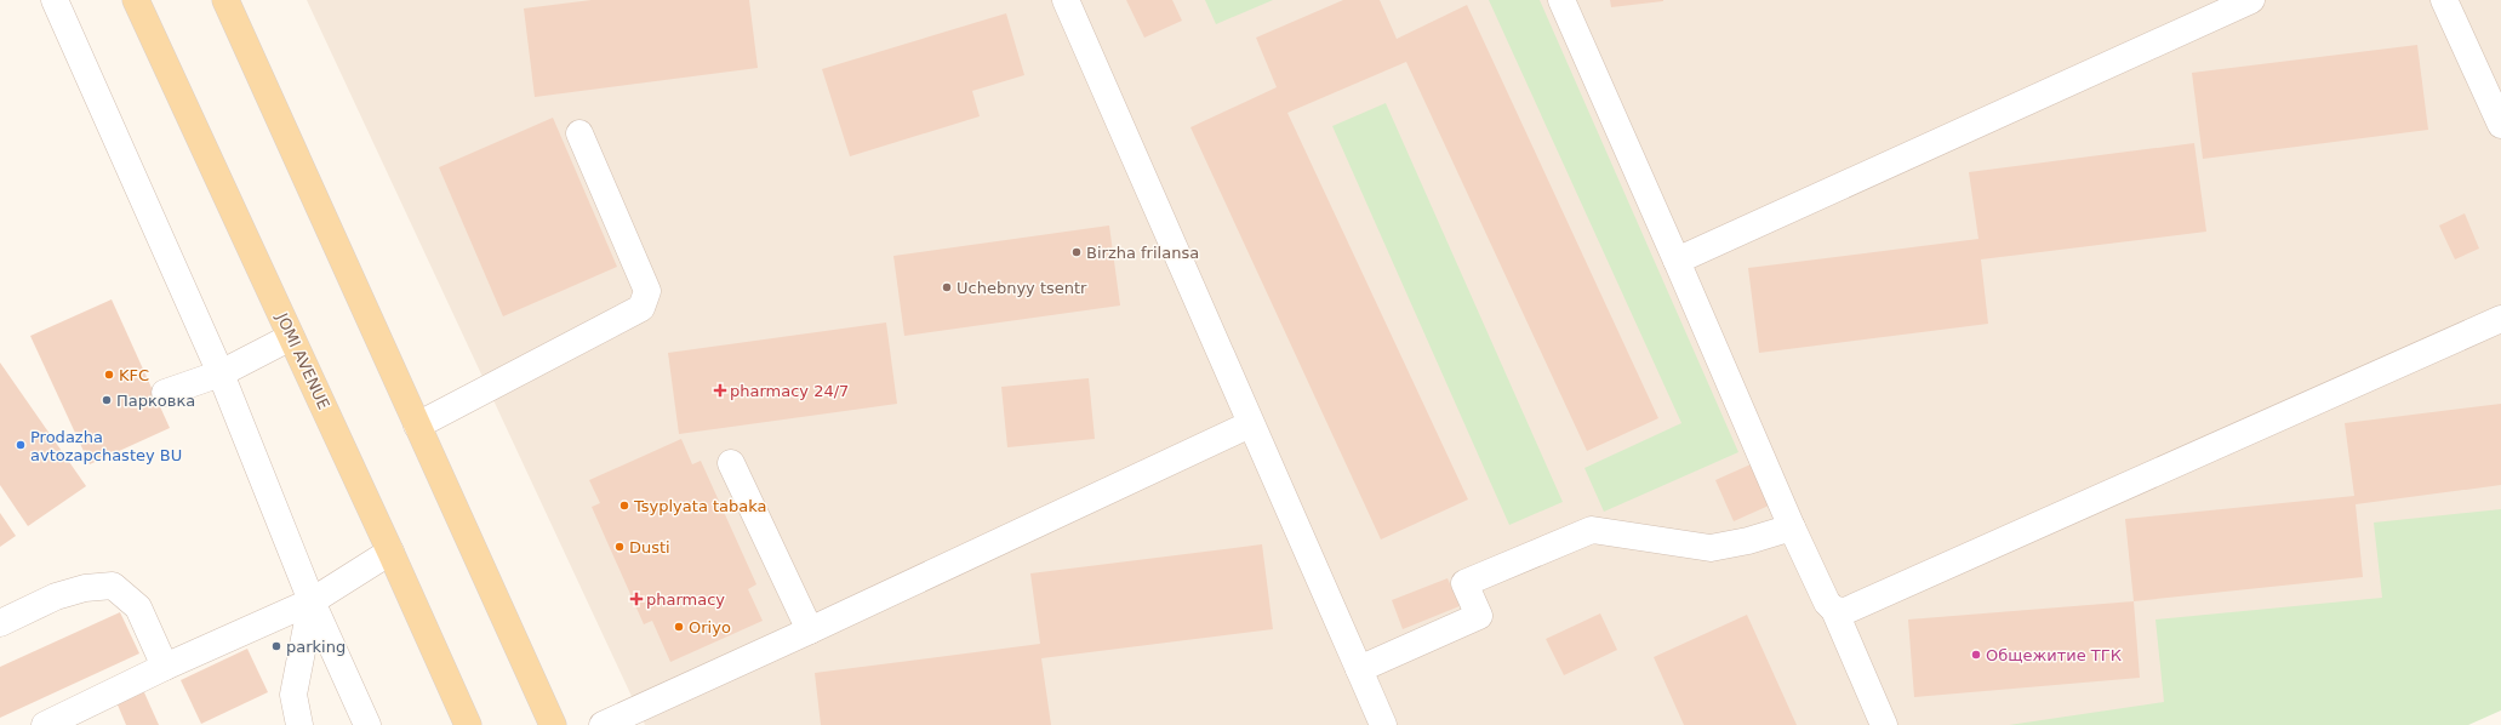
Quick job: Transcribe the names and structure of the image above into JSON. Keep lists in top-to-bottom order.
{
  "streets": {
    "main road": ["JOMI AVENUE"]
  },
  "places": {
    "other": [
      "Birzha frilansa",
      "Uchebnyy tsentr",
      "KFC",
      "Парковка",
      "Prodazha avtozapchastey BU",
      "Tsyplyata tabaka",
      "Dusti",
      "Oriyo",
      "parking",
      "Общежитие ТГК"
    ],
    "health": ["pharmacy 24/7", "pharmacy"]
  }
}
